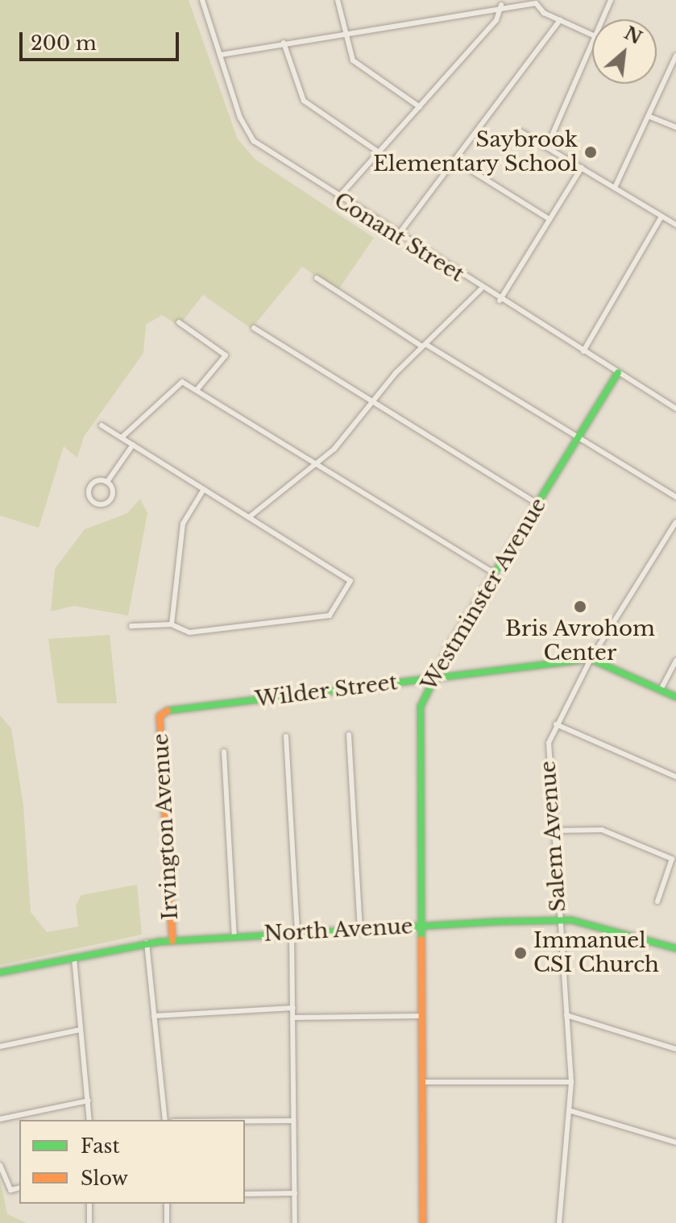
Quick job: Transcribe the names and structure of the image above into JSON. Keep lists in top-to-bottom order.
{
  "streets": {
    "street": [
      "Conant Street",
      "Westminster Avenue",
      "Wilder Street",
      "Irvington Avenue",
      "Salem Avenue",
      "North Avenue"
    ]
  },
  "crossings": [
    ["Conant Street", "Westminster Avenue"],
    ["Westminster Avenue", "Wilder Street"],
    ["Westminster Avenue", "North Avenue"],
    ["Wilder Street", "Irvington Avenue"],
    ["Wilder Street", "Salem Avenue"],
    ["Irvington Avenue", "North Avenue"],
    ["Salem Avenue", "North Avenue"]
  ],
  "places": ["Saybrook Elementary School", "Bris Avrohom Center", "Immanuel CSI Church"],
  "legend": ["Fast", "Slow"],
  "scale_bar": "200 m",
  "north": "top right"
}
